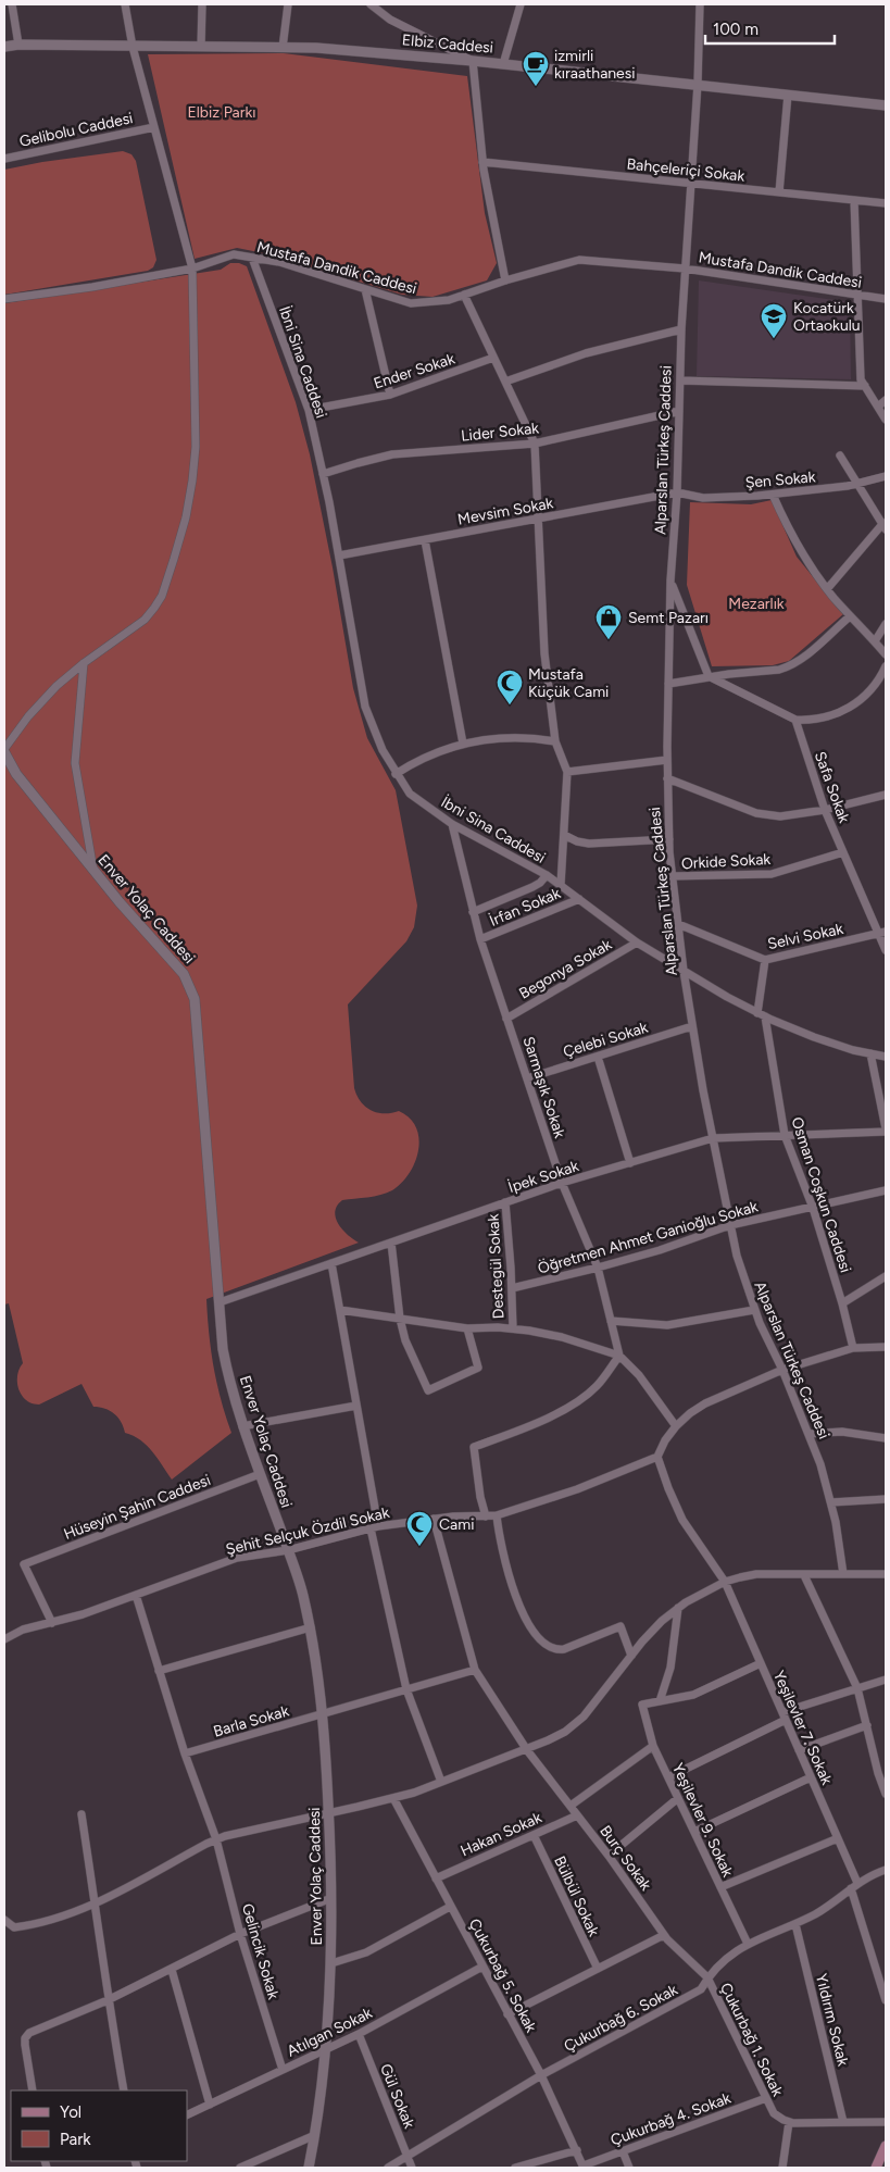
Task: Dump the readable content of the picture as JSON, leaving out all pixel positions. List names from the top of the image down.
{
  "streets": {
    "street": [
      "Elbiz Caddesi",
      "Gelibolu Caddesi",
      "Bahçeleriçi Sokak",
      "Mustafa Dandik Caddesi",
      "İbni Sina Caddesi",
      "Ender Sokak",
      "Lider Sokak",
      "Alparslan Türkeş Caddesi",
      "Şen Sokak",
      "Mevsim Sokak",
      "Safa Sokak",
      "Orkide Sokak",
      "İrfan Sokak",
      "Enver Yolaç Caddesi",
      "Selvi Sokak",
      "Begonya Sokak",
      "Çelebi Sokak",
      "Sarmaşık Sokak",
      "İpek Sokak",
      "Osman Coşkun Caddesi",
      "Öğretmen Ahmet Ganioğlu Sokak",
      "Destegül Sokak",
      "Hüseyin Şahin Caddesi",
      "Şehit Selçuk Özdil Sokak",
      "Barla Sokak",
      "Yeşilevler 7. Sokak",
      "Yeşilevler 9. Sokak",
      "Hakan Sokak",
      "Burç Sokak",
      "Bülbül Sokak",
      "Gelincik Sokak",
      "Çukurbağ 5. Sokak",
      "Çukurbağ 6. Sokak",
      "Yıldırım Sokak",
      "Atılgan Sokak",
      "Çukurbağ 1. Sokak",
      "Gül Sokak",
      "Çukurbağ 4. Sokak"
    ]
  },
  "crossings": [
    ["Elbiz Caddesi", "Alparslan Türkeş Caddesi"],
    ["Bahçeleriçi Sokak", "Alparslan Türkeş Caddesi"],
    ["Mustafa Dandik Caddesi", "İbni Sina Caddesi"],
    ["Mustafa Dandik Caddesi", "Alparslan Türkeş Caddesi"],
    ["İbni Sina Caddesi", "Ender Sokak"],
    ["İbni Sina Caddesi", "Lider Sokak"],
    ["İbni Sina Caddesi", "Alparslan Türkeş Caddesi"],
    ["İbni Sina Caddesi", "Mevsim Sokak"],
    ["İbni Sina Caddesi", "İrfan Sokak"],
    ["İbni Sina Caddesi", "Begonya Sokak"],
    ["İbni Sina Caddesi", "Sarmaşık Sokak"],
    ["İbni Sina Caddesi", "Osman Coşkun Caddesi"],
    ["Lider Sokak", "Alparslan Türkeş Caddesi"],
    ["Alparslan Türkeş Caddesi", "Şen Sokak"],
    ["Alparslan Türkeş Caddesi", "Mevsim Sokak"],
    ["Alparslan Türkeş Caddesi", "Orkide Sokak"],
    ["Alparslan Türkeş Caddesi", "Selvi Sokak"],
    ["Alparslan Türkeş Caddesi", "Çelebi Sokak"],
    ["Alparslan Türkeş Caddesi", "İpek Sokak"],
    ["Alparslan Türkeş Caddesi", "Öğretmen Ahmet Ganioğlu Sokak"],
    ["Şen Sokak", "Mevsim Sokak"],
    ["Safa Sokak", "Orkide Sokak"],
    ["Safa Sokak", "Selvi Sokak"],
    ["İrfan Sokak", "Sarmaşık Sokak"],
    ["Enver Yolaç Caddesi", "İpek Sokak"],
    ["Enver Yolaç Caddesi", "Hüseyin Şahin Caddesi"],
    ["Enver Yolaç Caddesi", "Şehit Selçuk Özdil Sokak"],
    ["Enver Yolaç Caddesi", "Barla Sokak"],
    ["Enver Yolaç Caddesi", "Atılgan Sokak"],
    ["Selvi Sokak", "Osman Coşkun Caddesi"],
    ["Begonya Sokak", "Sarmaşık Sokak"],
    ["Çelebi Sokak", "Sarmaşık Sokak"],
    ["Sarmaşık Sokak", "İpek Sokak"],
    ["Sarmaşık Sokak", "Öğretmen Ahmet Ganioğlu Sokak"],
    ["İpek Sokak", "Osman Coşkun Caddesi"],
    ["İpek Sokak", "Destegül Sokak"],
    ["Osman Coşkun Caddesi", "Öğretmen Ahmet Ganioğlu Sokak"],
    ["Öğretmen Ahmet Ganioğlu Sokak", "Destegül Sokak"],
    ["Hüseyin Şahin Caddesi", "Şehit Selçuk Özdil Sokak"],
    ["Şehit Selçuk Özdil Sokak", "Yeşilevler 7. Sokak"],
    ["Şehit Selçuk Özdil Sokak", "Burç Sokak"],
    ["Şehit Selçuk Özdil Sokak", "Gelincik Sokak"],
    ["Barla Sokak", "Burç Sokak"],
    ["Barla Sokak", "Gelincik Sokak"],
    ["Yeşilevler 7. Sokak", "Çukurbağ 6. Sokak"],
    ["Yeşilevler 9. Sokak", "Çukurbağ 6. Sokak"],
    ["Hakan Sokak", "Burç Sokak"],
    ["Hakan Sokak", "Bülbül Sokak"],
    ["Hakan Sokak", "Çukurbağ 5. Sokak"],
    ["Burç Sokak", "Çukurbağ 6. Sokak"],
    ["Burç Sokak", "Çukurbağ 1. Sokak"],
    ["Gelincik Sokak", "Atılgan Sokak"],
    ["Çukurbağ 5. Sokak", "Çukurbağ 6. Sokak"],
    ["Çukurbağ 5. Sokak", "Atılgan Sokak"],
    ["Çukurbağ 5. Sokak", "Çukurbağ 4. Sokak"],
    ["Çukurbağ 6. Sokak", "Yıldırım Sokak"],
    ["Çukurbağ 6. Sokak", "Çukurbağ 1. Sokak"],
    ["Çukurbağ 6. Sokak", "Gül Sokak"],
    ["Atılgan Sokak", "Gül Sokak"],
    ["Çukurbağ 1. Sokak", "Çukurbağ 4. Sokak"]
  ],
  "parks": ["Elbiz Parkı", "Mezarlık"],
  "places": {
    "cafe": ["izmirli kıraathanesi"],
    "school or university": ["Kocatürk Ortaokulu"],
    "shop": ["Semt Pazarı"],
    "mosque": ["Mustafa Küçük Cami", "Cami"]
  },
  "legend": ["Yol", "Park"],
  "scale_bar": "100 m"
}
